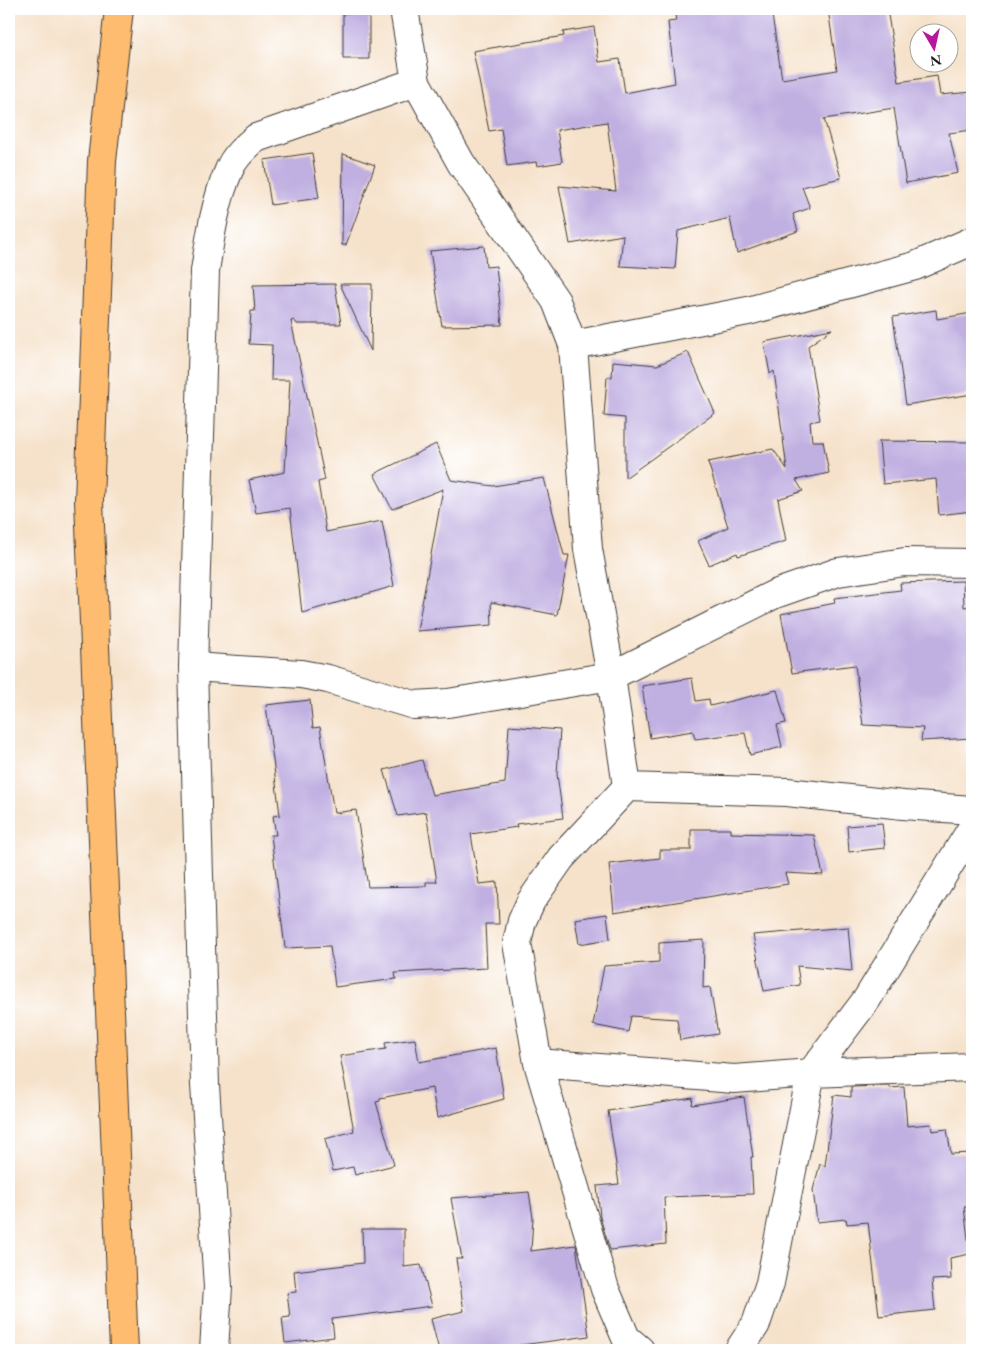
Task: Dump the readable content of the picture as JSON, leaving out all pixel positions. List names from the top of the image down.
{
  "north": "bottom"
}
